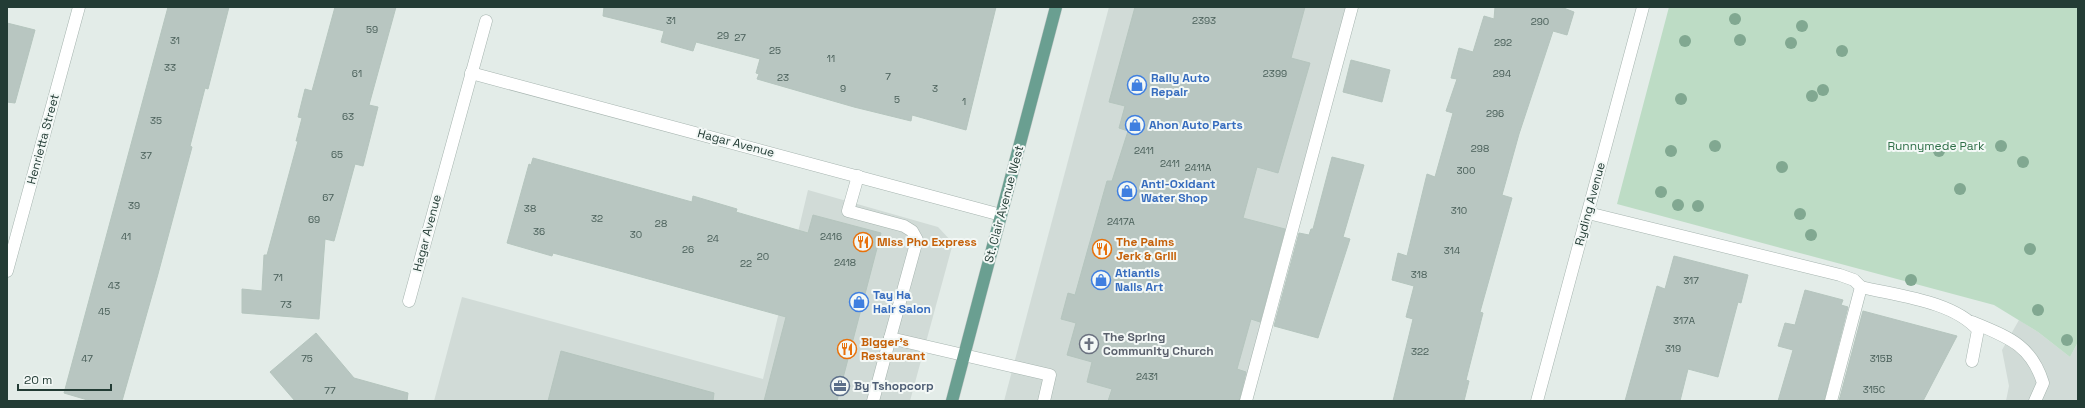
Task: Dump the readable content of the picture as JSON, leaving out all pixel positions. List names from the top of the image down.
{
  "streets": {
    "main road": ["St. Clair Avenue West"],
    "street": ["Henrietta Street", "Hagar Avenue", "Ryding Avenue"]
  },
  "crossings": [
    ["Hagar Avenue", "St. Clair Avenue West"]
  ],
  "parks": ["Runnymede Park"],
  "places": {
    "shop": [
      "Rally Auto Repair",
      "Ahon Auto Parts",
      "Anti-Oxidant Water Shop",
      "Atlantis Nails Art",
      "Tay Ha Hair Salon"
    ],
    "restaurant": ["Miss Pho Express", "The Palms Jerk & Grill", "Bigger’s Restaurant"],
    "church": ["The Spring Community Church"],
    "office": ["By Tshopcorp"]
  },
  "house_numbers": [
    "31",
    "2393",
    "290",
    "59",
    "29",
    "27",
    "31",
    "292",
    "25",
    "11",
    "33",
    "61",
    "2399",
    "294",
    "7",
    "23",
    "9",
    "3",
    "5",
    "1",
    "296",
    "63",
    "35",
    "298",
    "2411",
    "65",
    "37",
    "2411",
    "2411A",
    "300",
    "67",
    "39",
    "38",
    "310",
    "32",
    "69",
    "2417A",
    "28",
    "36",
    "30",
    "41",
    "2416",
    "24",
    "26",
    "314",
    "20",
    "2418",
    "22",
    "318",
    "71",
    "317",
    "43",
    "73",
    "45",
    "317A",
    "319",
    "322",
    "47",
    "75",
    "315B",
    "2431",
    "315C",
    "77"
  ],
  "scale_bar": "20 m"
}
